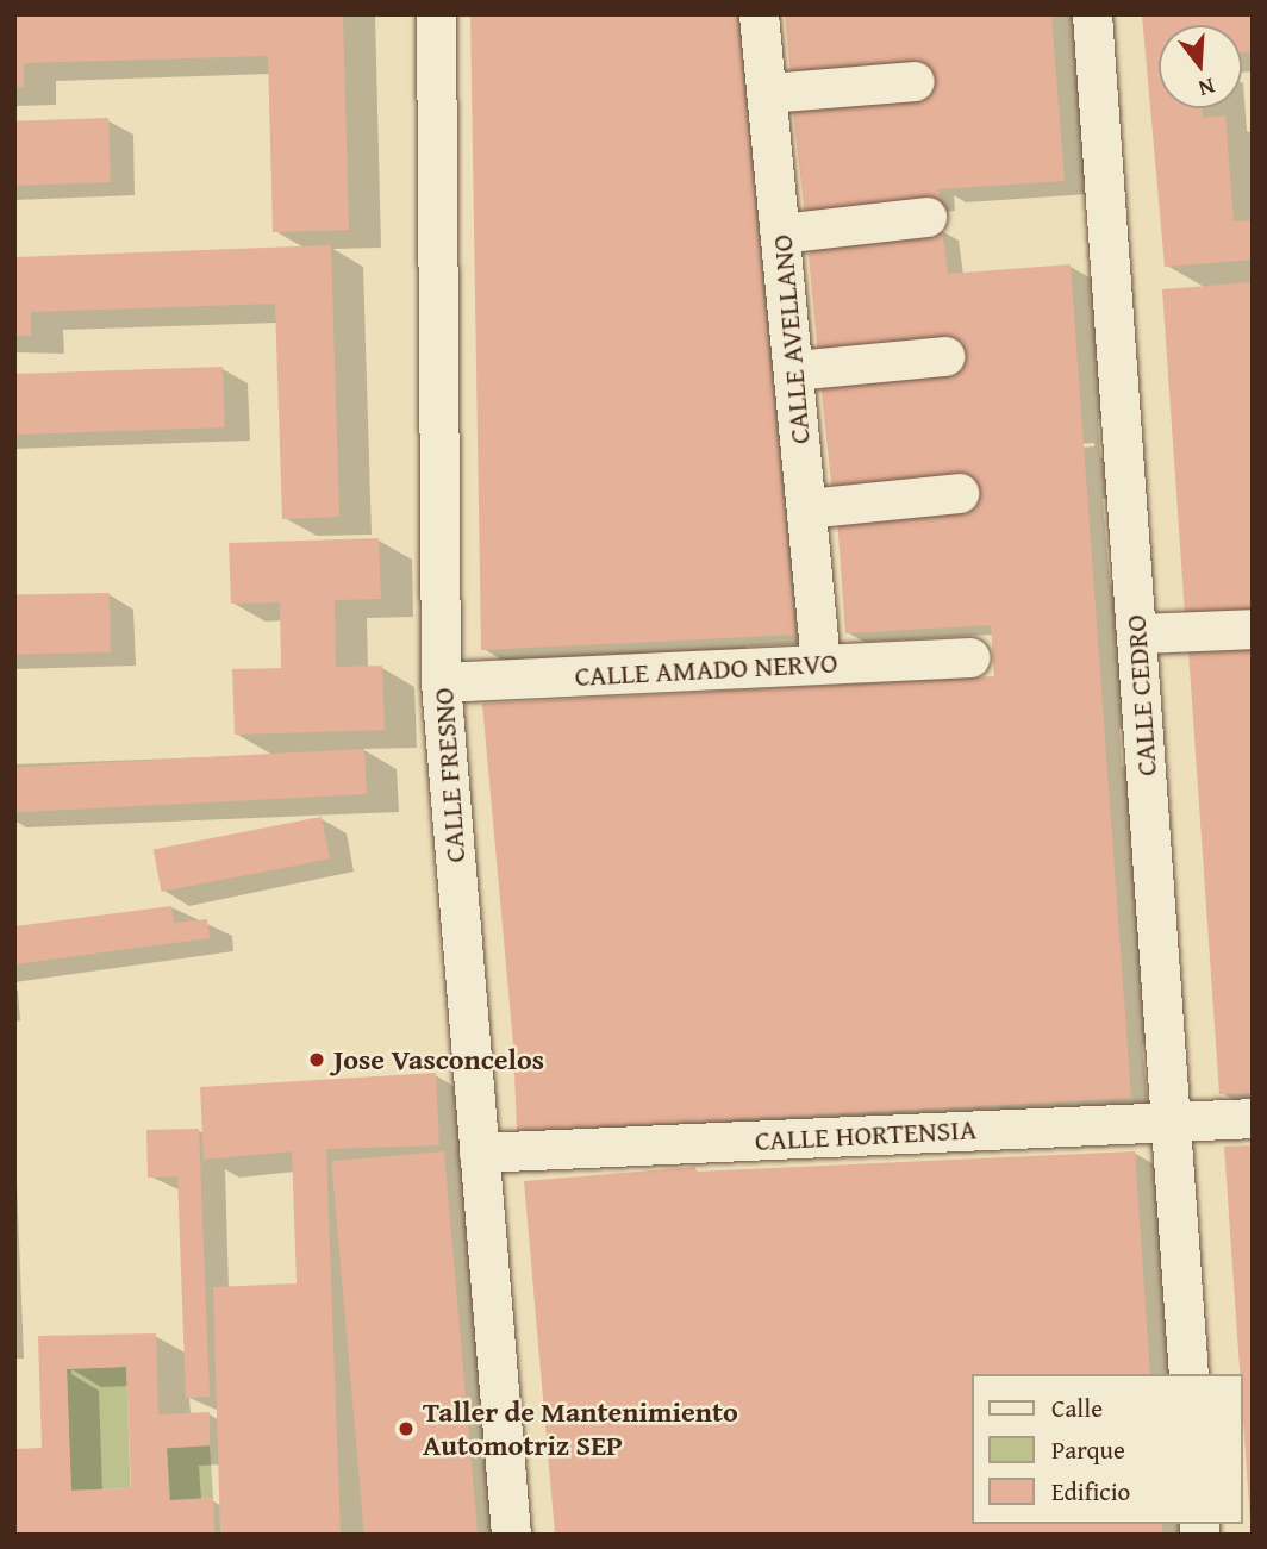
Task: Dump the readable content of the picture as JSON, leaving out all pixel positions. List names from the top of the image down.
{
  "streets": {
    "street": [
      "CALLE AVELLANO",
      "CALLE AMADO NERVO",
      "CALLE CEDRO",
      "CALLE FRESNO",
      "CALLE HORTENSIA"
    ]
  },
  "crossings": [
    ["CALLE AVELLANO", "CALLE AMADO NERVO"],
    ["CALLE AMADO NERVO", "CALLE FRESNO"],
    ["CALLE CEDRO", "CALLE HORTENSIA"],
    ["CALLE FRESNO", "CALLE HORTENSIA"]
  ],
  "places": ["Jose Vasconcelos", "Taller de Mantenimiento Automotriz SEP"],
  "legend": ["Calle", "Parque", "Edificio"],
  "north": "bottom"
}
